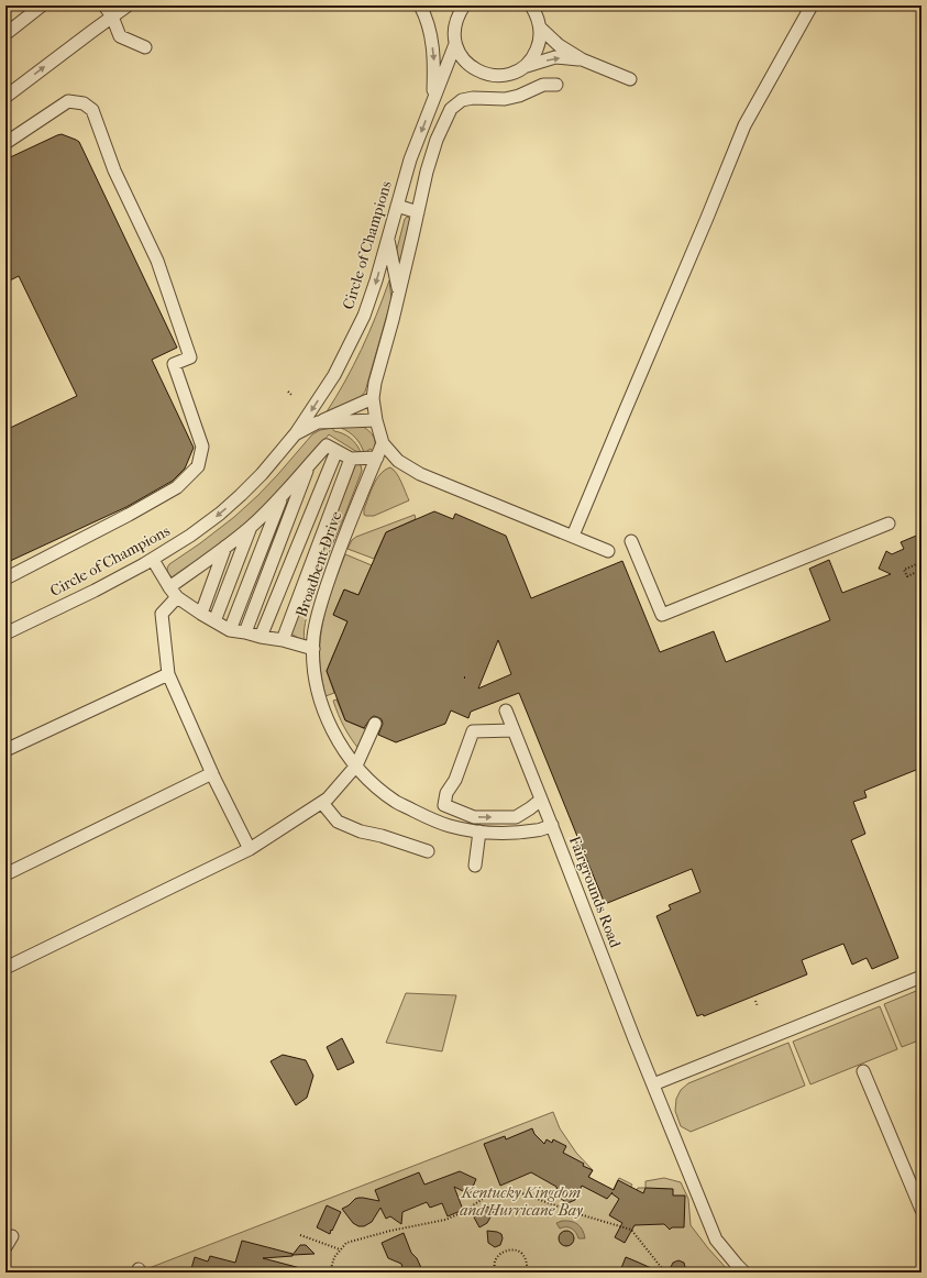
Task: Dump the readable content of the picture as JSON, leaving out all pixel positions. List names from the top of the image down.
{
  "streets": {
    "street": ["Circle of Champions", "Broadbent Drive", "Fairgrounds Road"]
  },
  "crossings": [
    ["Broadbent Drive", "Fairgrounds Road"]
  ],
  "parks": ["Kentucky Kingdom and Hurricane Bay"]
}
